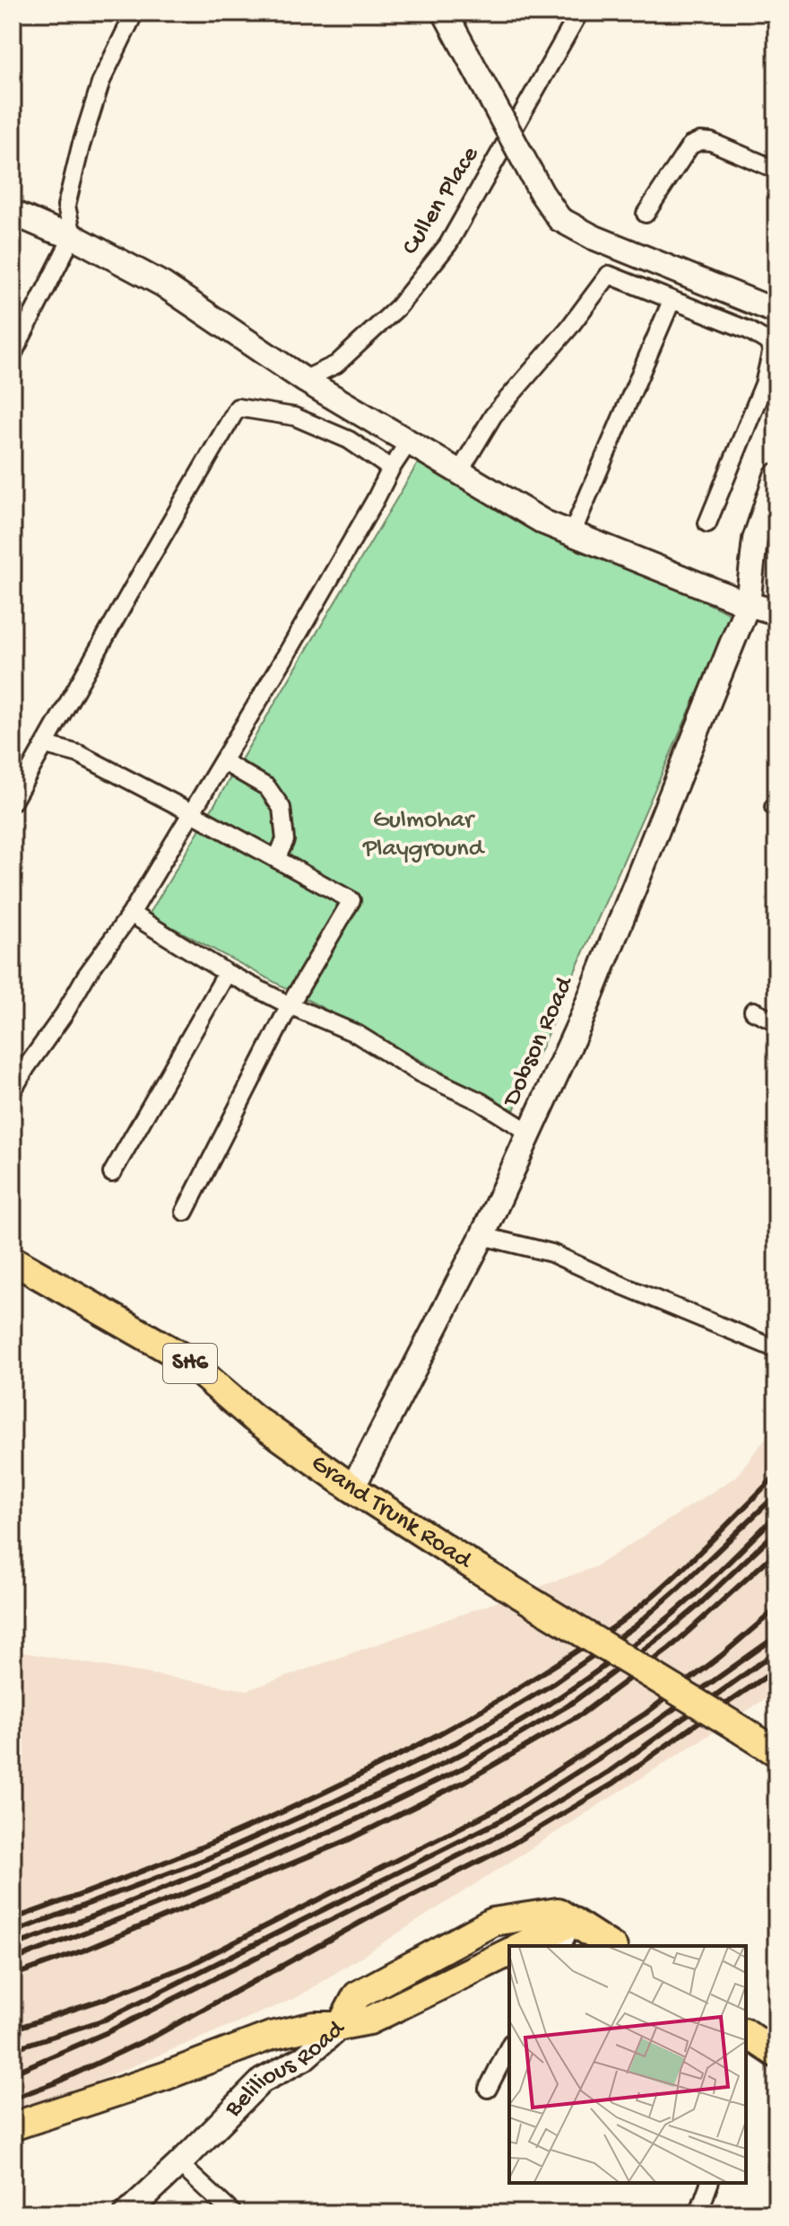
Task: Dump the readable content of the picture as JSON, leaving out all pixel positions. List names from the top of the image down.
{
  "streets": {
    "main road": [
      "Dobson Road",
      "SH6",
      "Grand Trunk Road",
      "Belilious Road"
    ],
    "street": ["Cullen Place"]
  },
  "crossings": [
    ["Dobson Road", "Grand Trunk Road"]
  ],
  "parks": ["Gulmohar Playground"]
}
